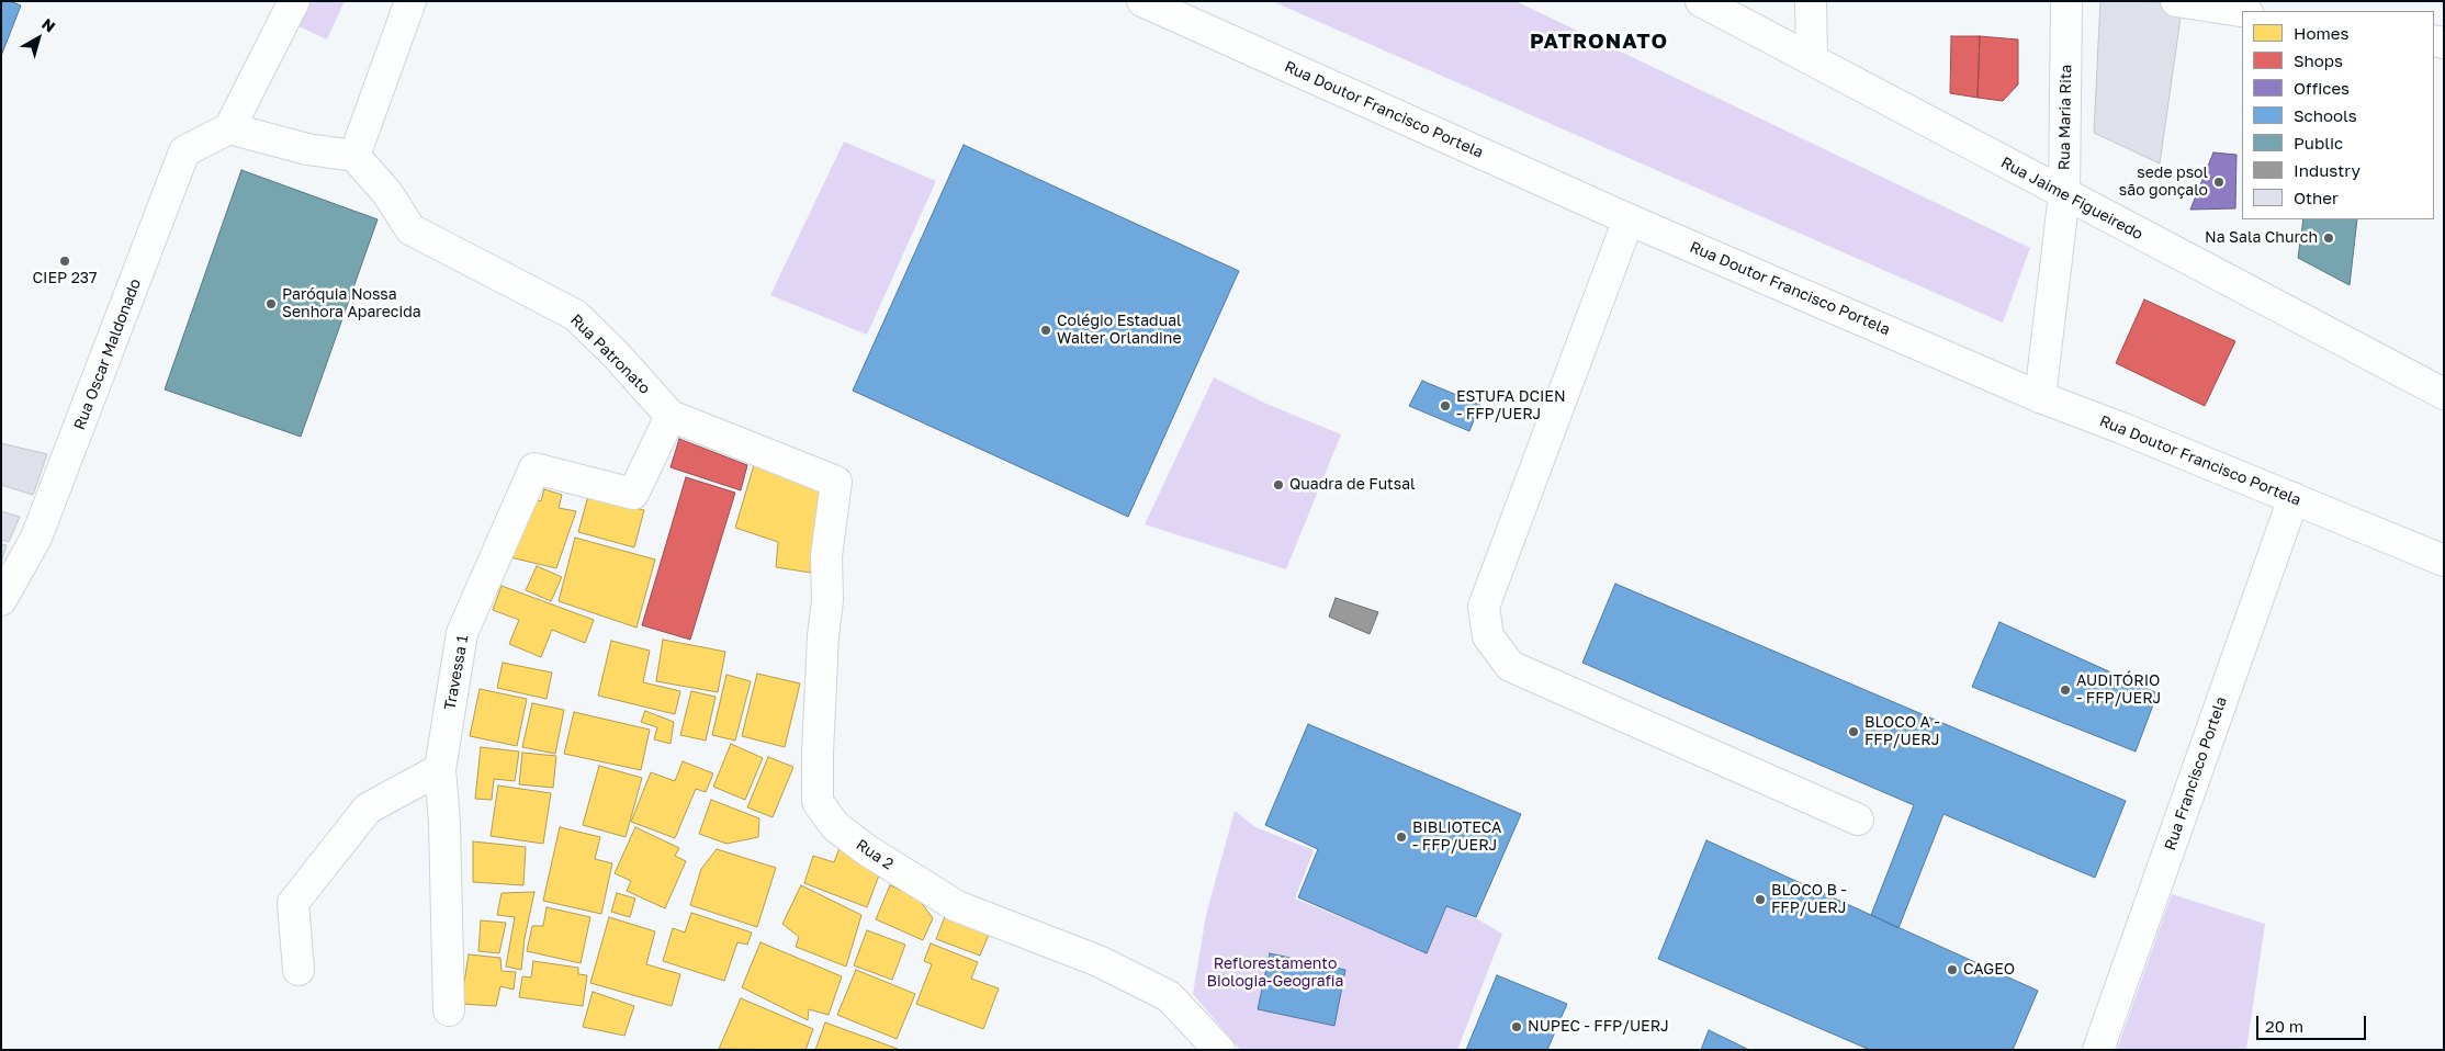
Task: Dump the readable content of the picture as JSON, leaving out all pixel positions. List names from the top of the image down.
{
  "streets": {
    "street": [
      "Rua Doutor Francisco Portela",
      "Rua Maria Rita",
      "Rua Jaime Figueiredo",
      "Rua Oscar Maldonado",
      "Rua Patronato",
      "Travessa 1",
      "Rua Francisco Portela",
      "Rua 2"
    ]
  },
  "crossings": [
    ["Rua Doutor Francisco Portela", "Rua Maria Rita"],
    ["Rua Doutor Francisco Portela", "Rua Francisco Portela"],
    ["Rua Maria Rita", "Rua Jaime Figueiredo"],
    ["Rua Patronato", "Travessa 1"],
    ["Rua Patronato", "Rua 2"]
  ],
  "districts": ["PATRONATO"],
  "parks": ["Reflorestamento Biologia-Geografia"],
  "places": [
    "sede psol são gonçalo",
    "Na Sala Church",
    "CIEP 237",
    "Paróquia Nossa Senhora Aparecida",
    "Colégio Estadual Walter Orlandine",
    "ESTUFA DCIEN - FFP/UERJ",
    "Quadra de Futsal",
    "AUDITÓRIO - FFP/UERJ",
    "BLOCO A - FFP/UERJ",
    "BIBLIOTECA - FFP/UERJ",
    "BLOCO B - FFP/UERJ",
    "CAGEO",
    "NUPEC - FFP/UERJ"
  ],
  "legend": [
    "Homes",
    "Shops",
    "Offices",
    "Schools",
    "Public",
    "Industry",
    "Other"
  ],
  "scale_bar": "20 m",
  "north": "top right"
}
